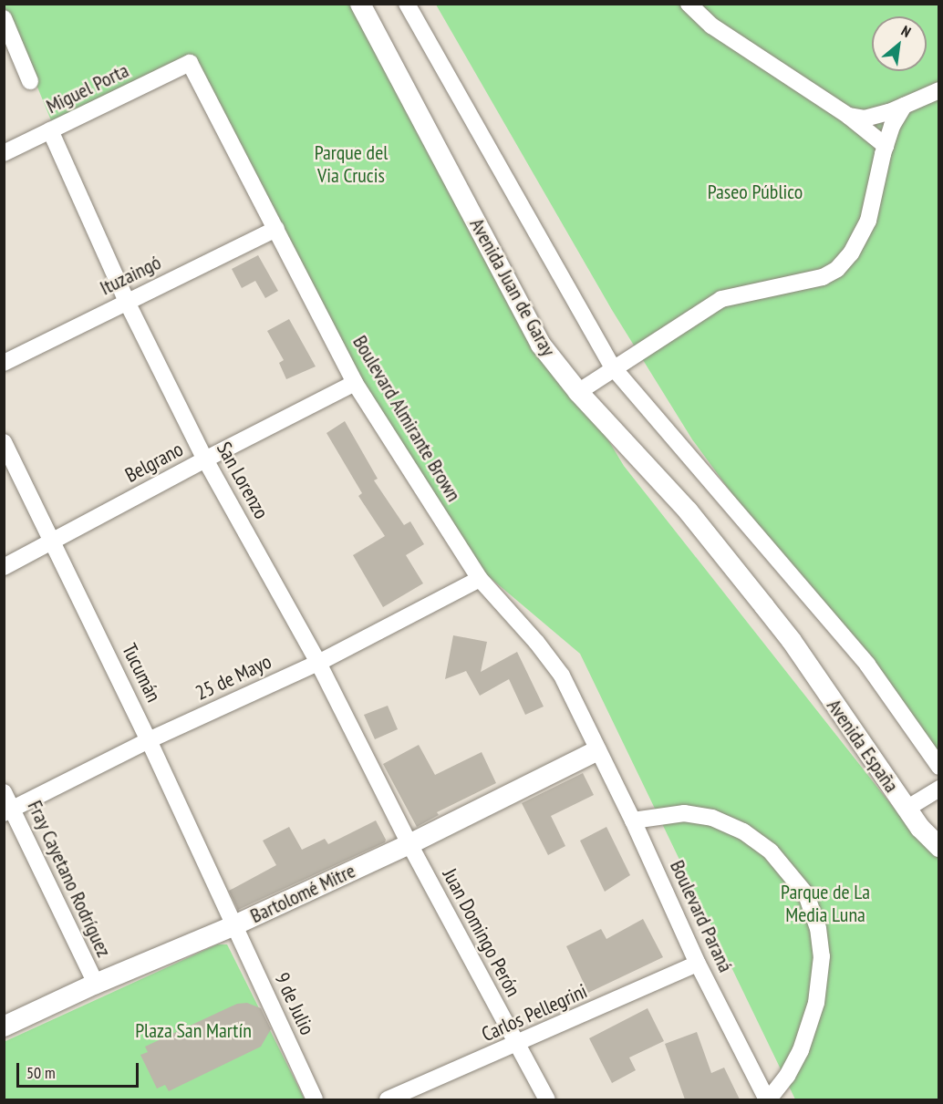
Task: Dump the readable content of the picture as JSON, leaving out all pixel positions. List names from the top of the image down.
{
  "streets": {
    "main road": ["Avenida Juan de Garay", "Avenida España", "Bartolomé Mitre"],
    "street": [
      "Miguel Porta",
      "Ituzaingó",
      "Boulevard Almirante Brown",
      "Belgrano",
      "San Lorenzo",
      "Tucumán",
      "25 de Mayo",
      "Fray Cayetano Rodríguez",
      "Boulevard Paraná",
      "Juan Domingo Perón",
      "9 de Julio",
      "Carlos Pellegrini"
    ]
  },
  "crossings": [
    ["Miguel Porta", "Boulevard Almirante Brown"],
    ["Miguel Porta", "San Lorenzo"],
    ["Ituzaingó", "Boulevard Almirante Brown"],
    ["Ituzaingó", "San Lorenzo"],
    ["Avenida Juan de Garay", "Avenida España"],
    ["Boulevard Almirante Brown", "Belgrano"],
    ["Boulevard Almirante Brown", "25 de Mayo"],
    ["Boulevard Almirante Brown", "Bartolomé Mitre"],
    ["Boulevard Almirante Brown", "Boulevard Paraná"],
    ["Belgrano", "San Lorenzo"],
    ["Belgrano", "Tucumán"],
    ["San Lorenzo", "25 de Mayo"],
    ["San Lorenzo", "Bartolomé Mitre"],
    ["San Lorenzo", "Juan Domingo Perón"],
    ["Tucumán", "25 de Mayo"],
    ["Tucumán", "Bartolomé Mitre"],
    ["Tucumán", "9 de Julio"],
    ["25 de Mayo", "Fray Cayetano Rodríguez"],
    ["Fray Cayetano Rodríguez", "Bartolomé Mitre"],
    ["Bartolomé Mitre", "Boulevard Paraná"],
    ["Bartolomé Mitre", "Juan Domingo Perón"],
    ["Bartolomé Mitre", "9 de Julio"],
    ["Boulevard Paraná", "Carlos Pellegrini"],
    ["Juan Domingo Perón", "Carlos Pellegrini"]
  ],
  "parks": [
    "Parque del Via Crucis",
    "Paseo Público",
    "Parque de La Media Luna",
    "Plaza San Martín"
  ],
  "scale_bar": "50 m",
  "north": "top right"
}
